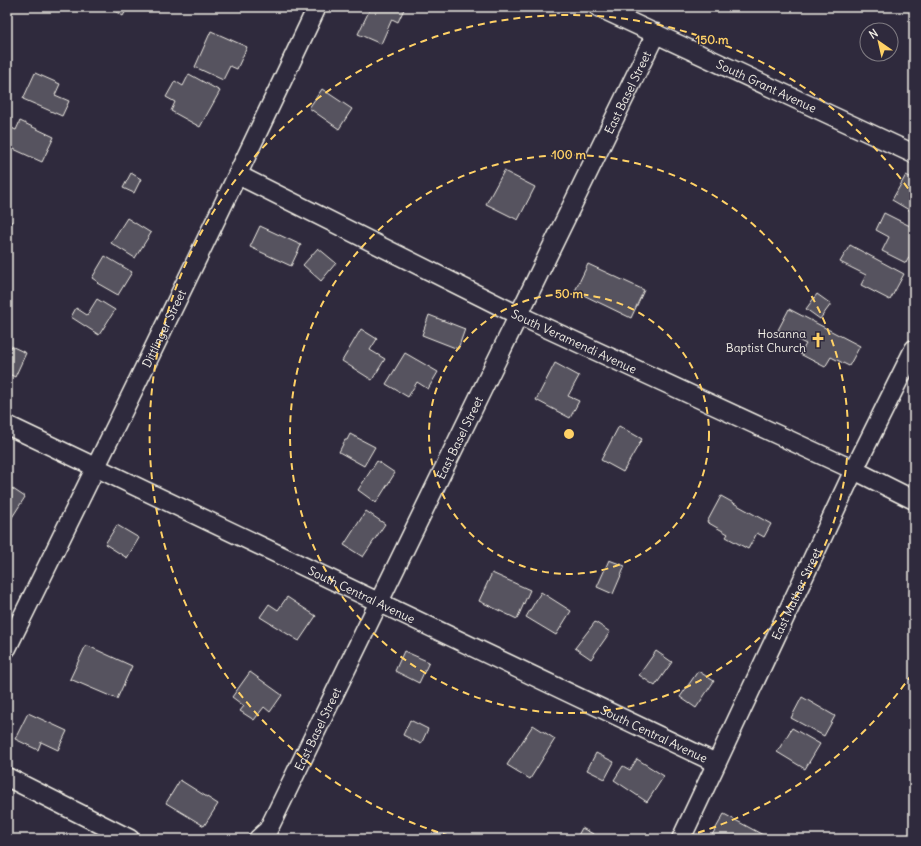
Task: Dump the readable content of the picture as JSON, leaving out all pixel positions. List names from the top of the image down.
{
  "streets": {
    "street": [
      "South Grant Avenue",
      "East Basel Street",
      "Dittlinger Street",
      "South Veramendi Avenue",
      "East Mather Street",
      "South Central Avenue"
    ]
  },
  "crossings": [
    ["South Grant Avenue", "East Basel Street"],
    ["East Basel Street", "South Veramendi Avenue"],
    ["East Basel Street", "South Central Avenue"],
    ["Dittlinger Street", "South Veramendi Avenue"],
    ["Dittlinger Street", "South Central Avenue"],
    ["South Veramendi Avenue", "East Mather Street"],
    ["East Mather Street", "South Central Avenue"]
  ],
  "places": {
    "church": ["Hosanna Baptist Church"]
  },
  "north": "top left",
  "rings": ["150 m", "100 m", "50 m"]
}
